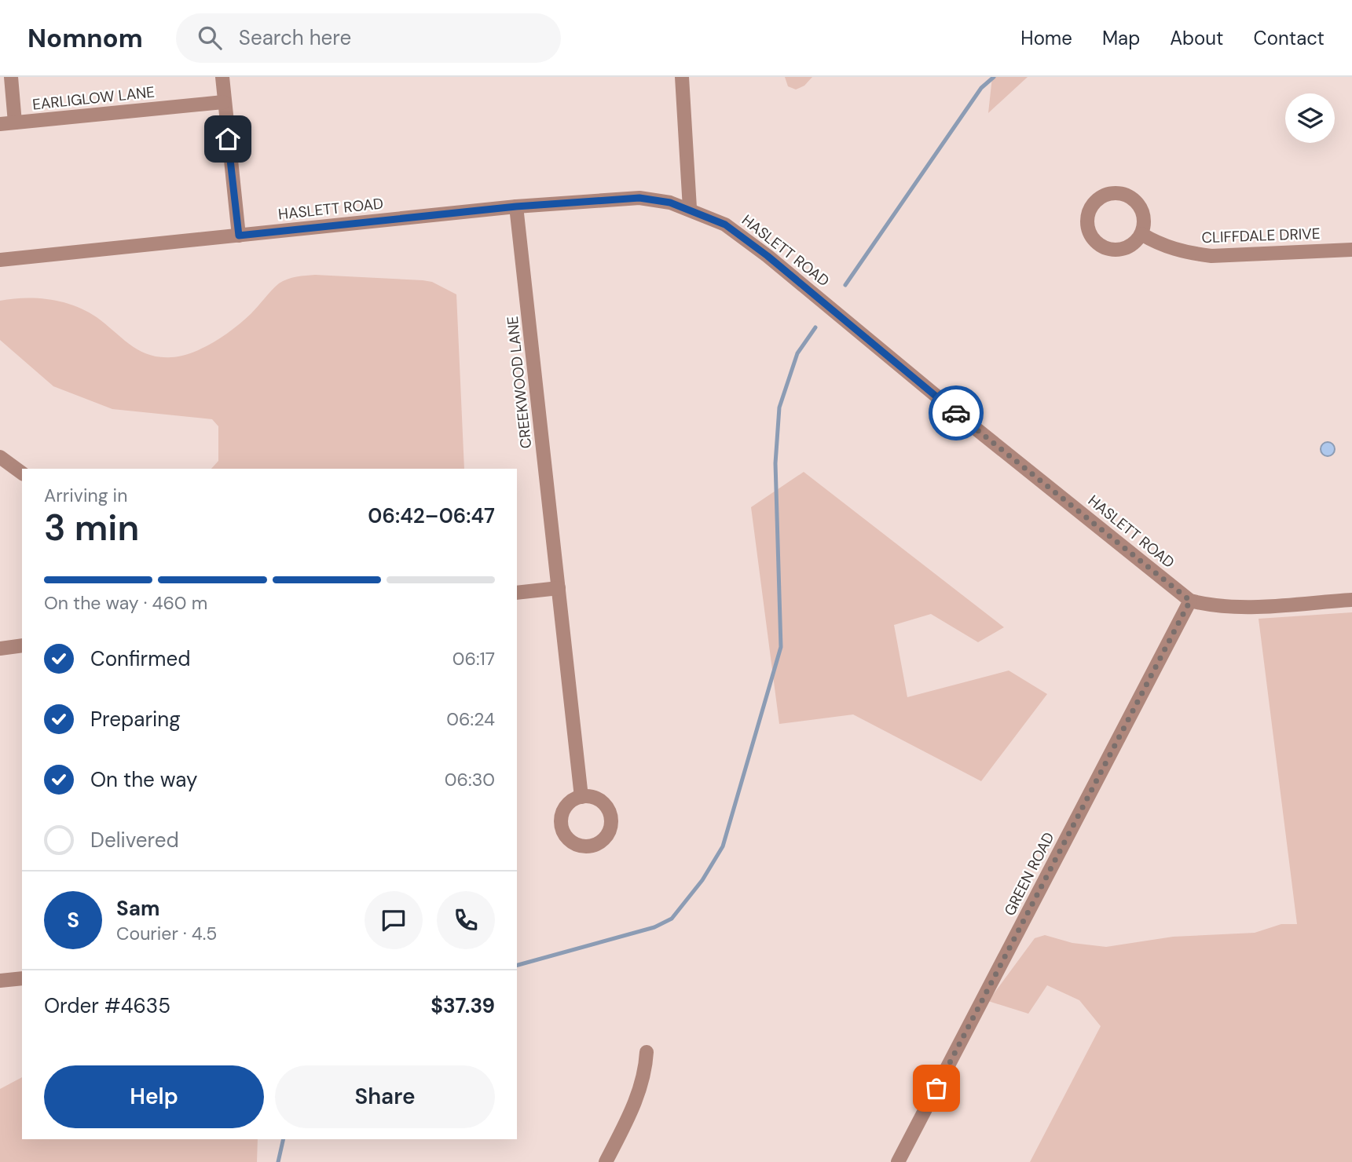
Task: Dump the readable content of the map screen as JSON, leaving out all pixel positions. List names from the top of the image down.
{
  "streets": {
    "street": [
      "EARLIGLOW LANE",
      "HASLETT ROAD",
      "CLIFFDALE DRIVE",
      "CREEKWOOD LANE",
      "GREEN ROAD"
    ]
  },
  "crossings": [
    ["HASLETT ROAD", "CREEKWOOD LANE"],
    ["HASLETT ROAD", "GREEN ROAD"]
  ],
  "page": {
    "header": "Nomnom",
    "search": "Search here",
    "nav": [
      "Home",
      "Map",
      "About",
      "Contact"
    ],
    "heading": ["3 min", "Arriving in", "06:42–06:47"],
    "panel": [
      "Sam",
      "Courier · 4.5",
      "Order #4635",
      "$37.39"
    ],
    "bar": "On the way · 460 m",
    "list": [
      ["Confirmed", "06:17"],
      ["Preparing", "06:24"],
      ["On the way", "06:30"],
      "Delivered"
    ],
    "round": "S",
    "buttons": ["Help", "Share"]
  }
}
